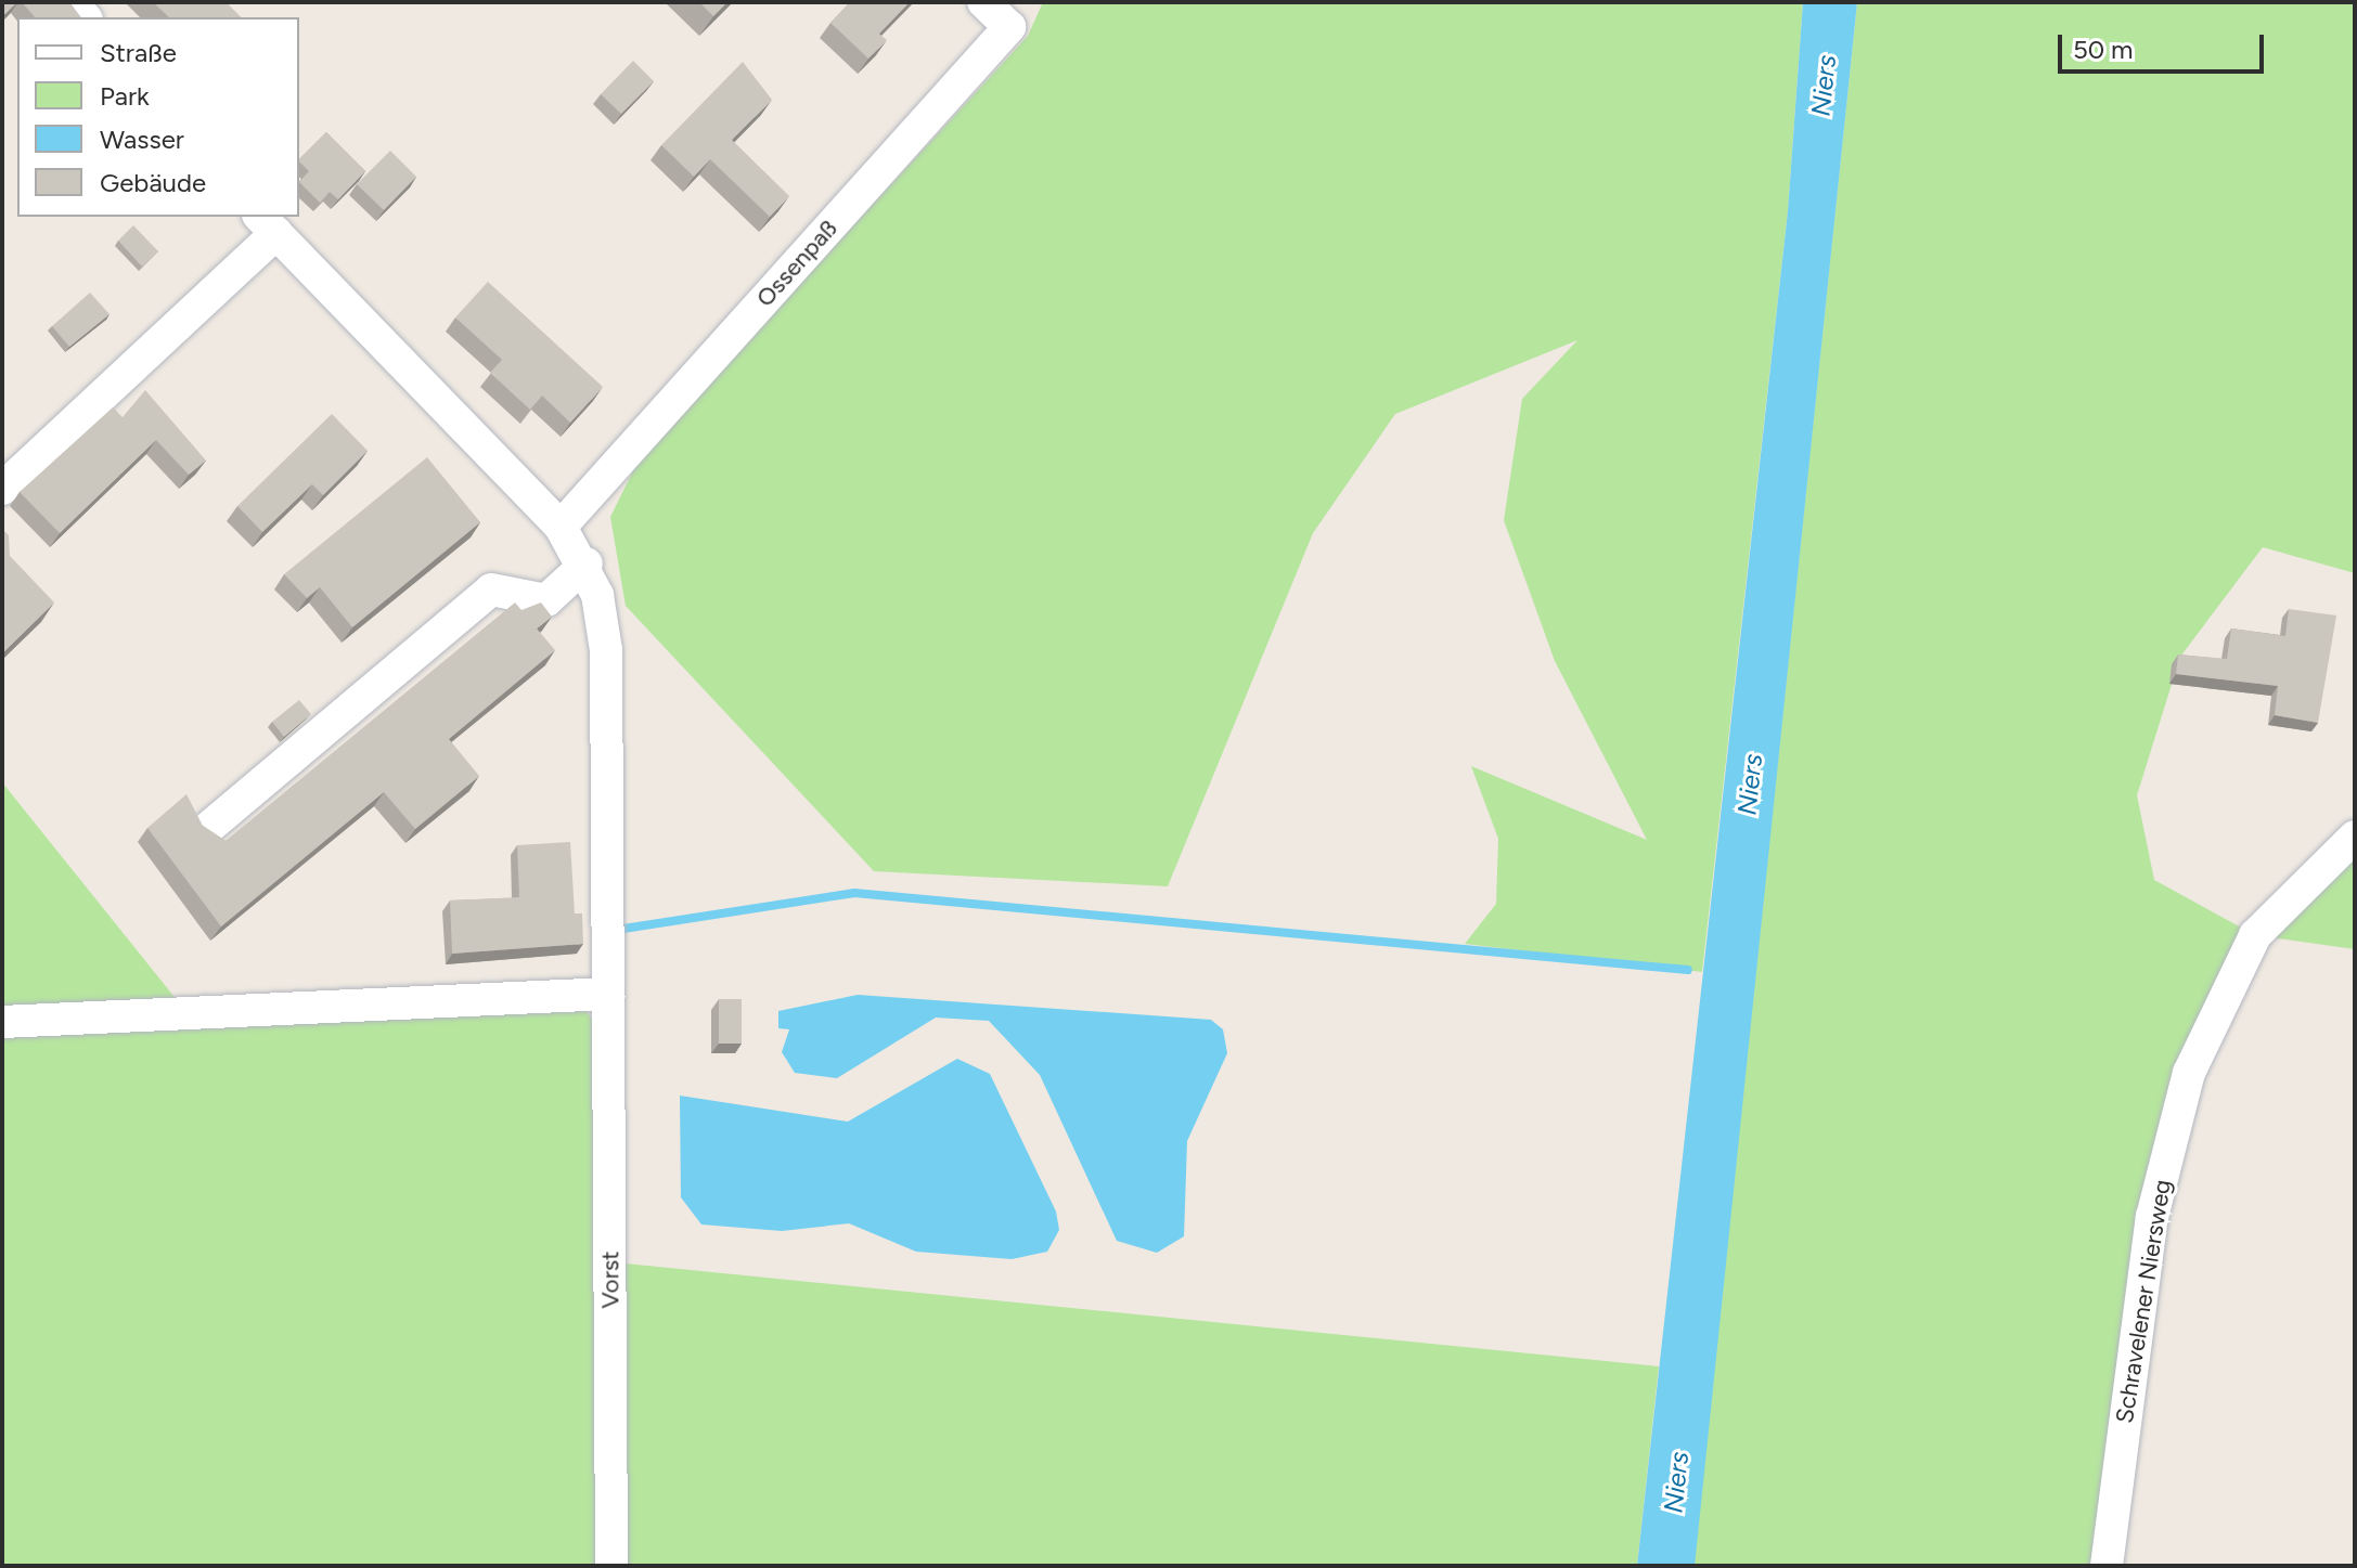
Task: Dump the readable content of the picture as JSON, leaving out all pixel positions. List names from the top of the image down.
{
  "streets": {
    "street": ["Ossenpaß", "Vorst", "Schravelener Niersweg"]
  },
  "water": ["Niers"],
  "legend": [
    "Straße",
    "Park",
    "Wasser",
    "Gebäude"
  ],
  "scale_bar": "50 m"
}
